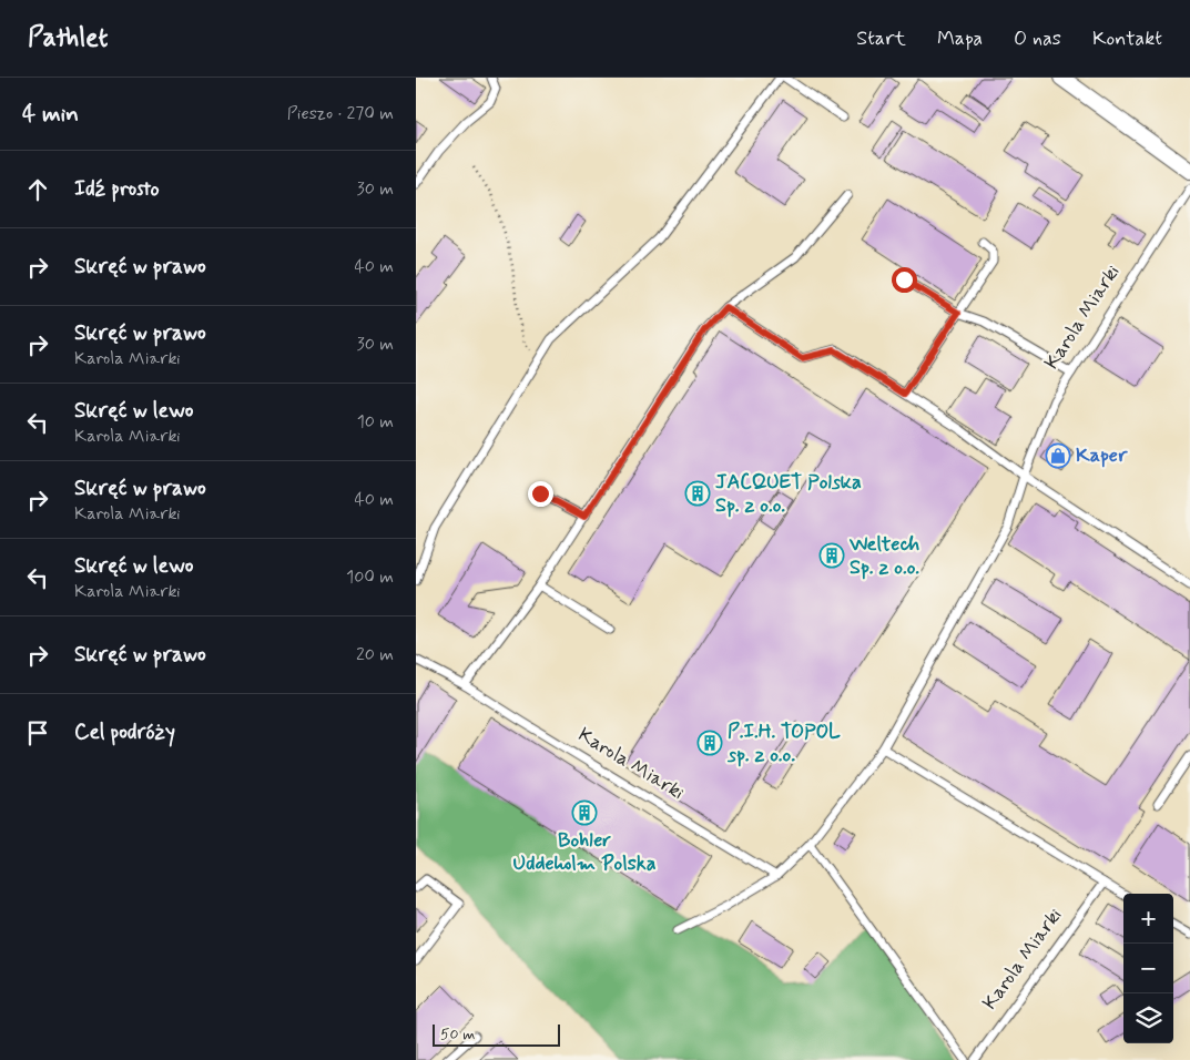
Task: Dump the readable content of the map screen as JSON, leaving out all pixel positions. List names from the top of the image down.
{
  "streets": {
    "lane": ["Karola Miarki"]
  },
  "places": {
    "shop": ["Kaper"],
    "building": [
      "JACQUET Polska Sp. z o.o.",
      "Weltech Sp. z o.o.",
      "P.I.H. TOPOL sp. z o.o.",
      "Bohler Uddeholm Polska"
    ]
  },
  "scale_bar": "50 m",
  "page": {
    "header": "Pathlet",
    "nav": [
      "Start",
      "Mapa",
      "O nas",
      "Kontakt"
    ],
    "heading": ["4 min", "Pieszo · 270 m"],
    "list": [
      ["Idź prosto", "30 m"],
      ["Skręć w prawo", "40 m"],
      ["Skręć w prawo", "Karola Miarki", "30 m"],
      ["Skręć w lewo", "Karola Miarki", "10 m"],
      ["Skręć w prawo", "Karola Miarki", "40 m"],
      ["Skręć w lewo", "Karola Miarki", "100 m"],
      ["Skręć w prawo", "20 m"],
      "Cel podróży"
    ],
    "map_buttons": ["+", "−"],
    "scale": "50 m"
  }
}
